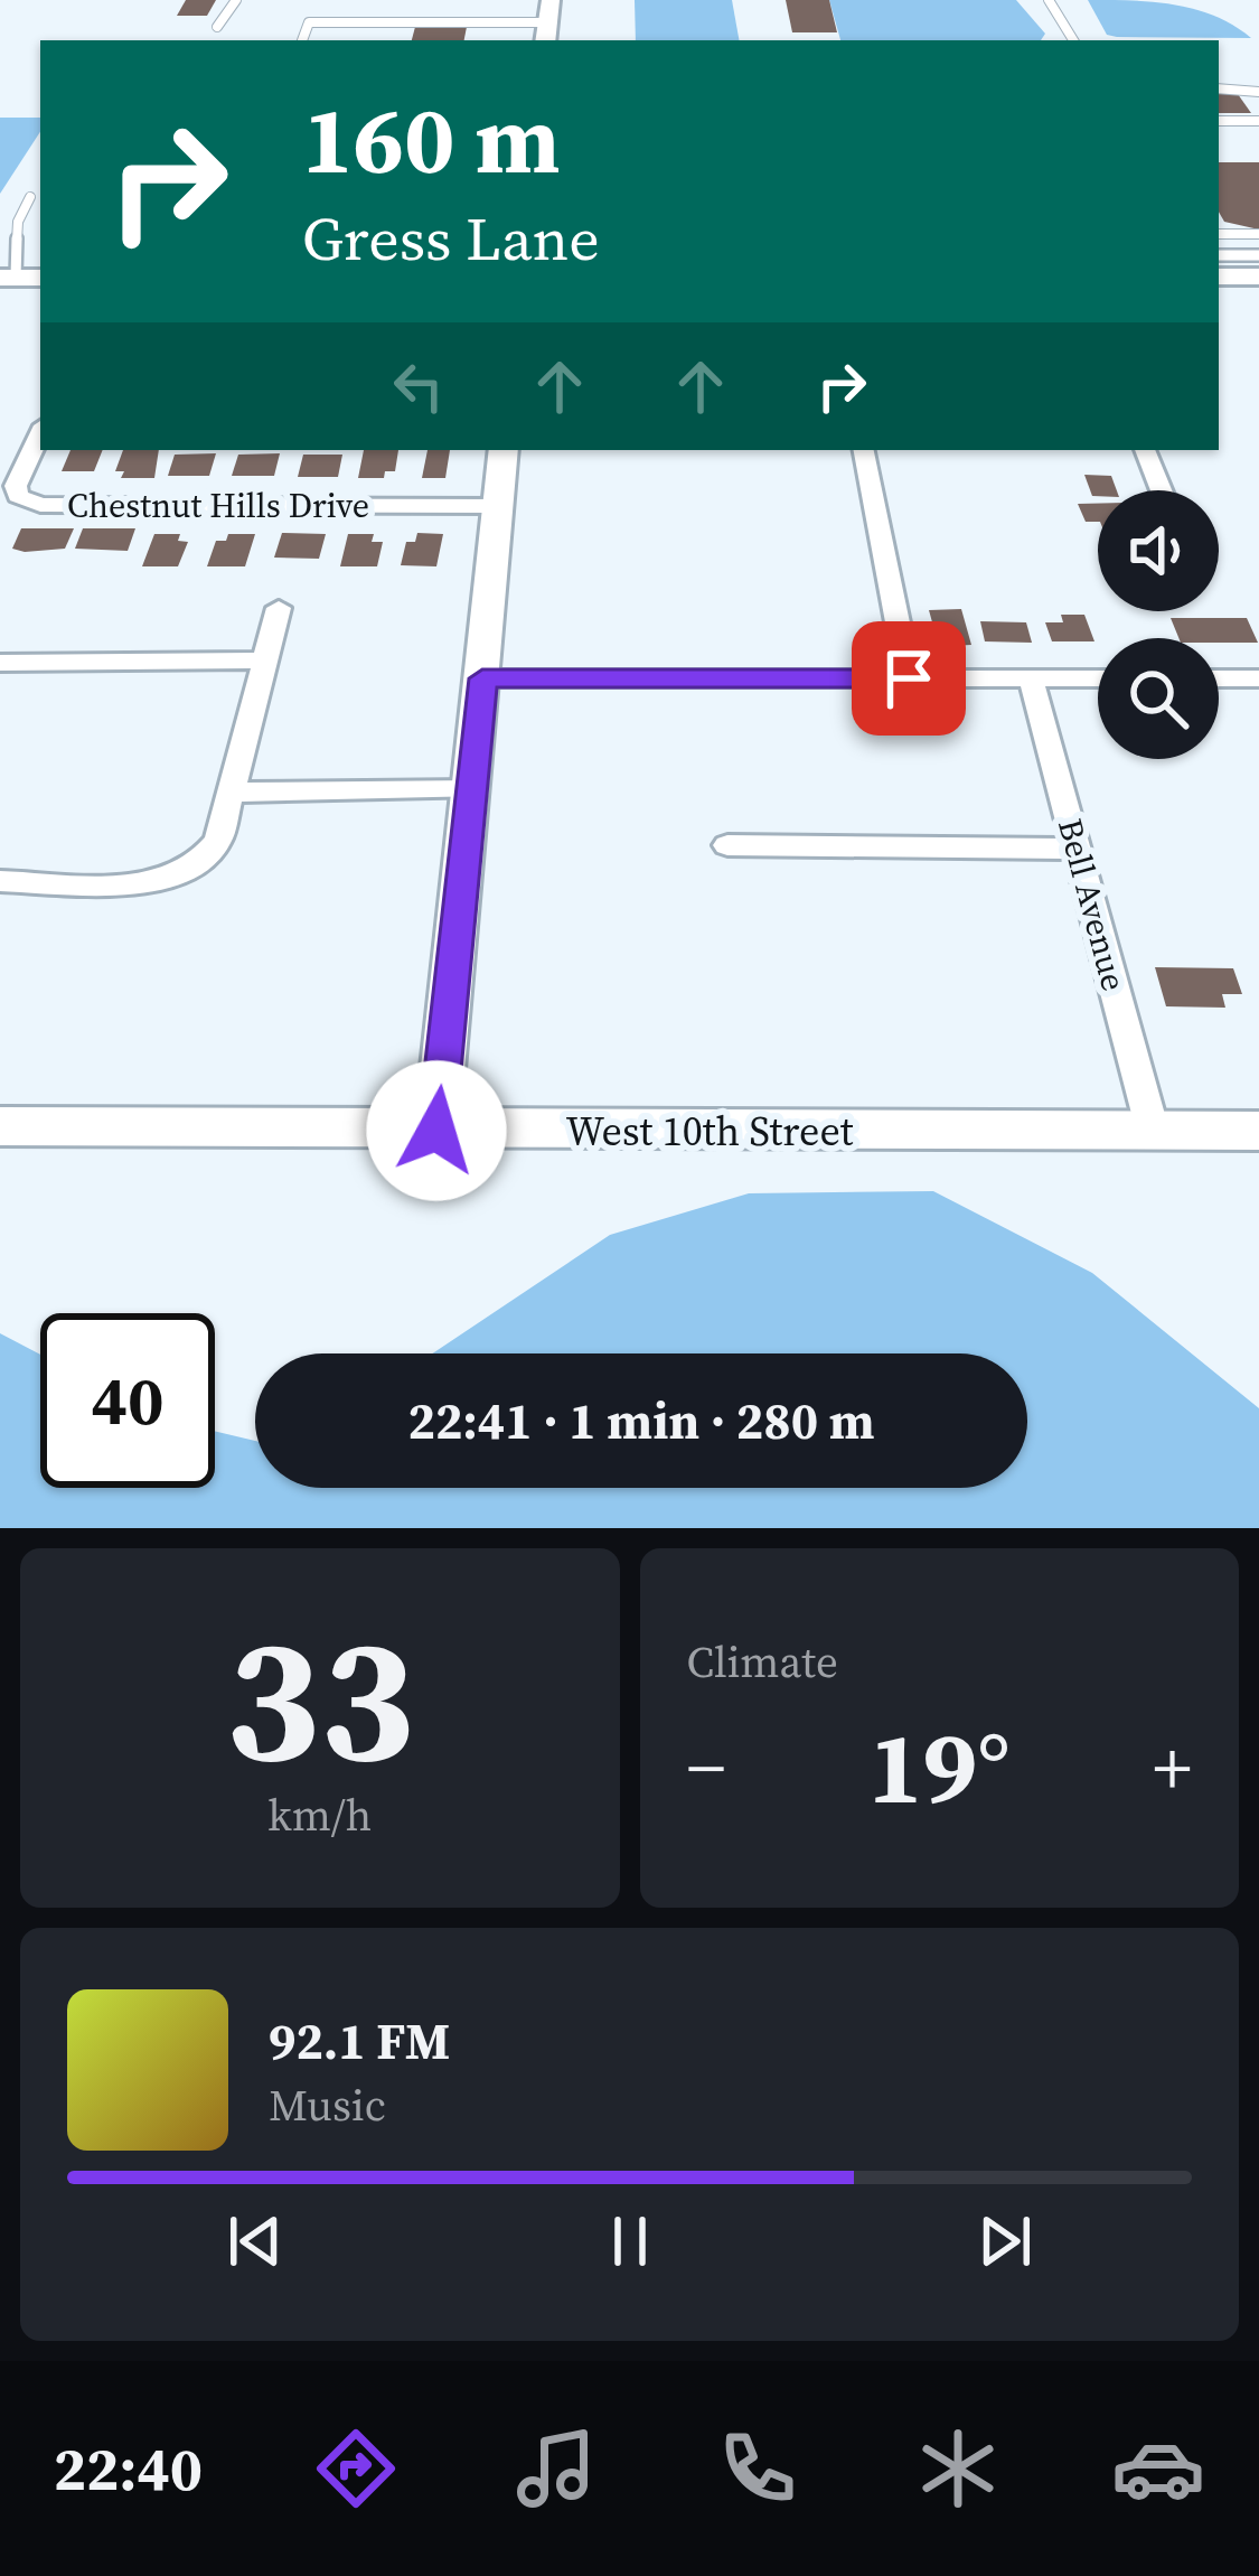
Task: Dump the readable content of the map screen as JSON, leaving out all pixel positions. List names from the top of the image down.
{
  "streets": {
    "street": ["Chestnut Hills Drive", "Bell Avenue", "West 10th Street"]
  },
  "crossings": [
    ["Bell Avenue", "West 10th Street"]
  ],
  "page": {
    "turn": ["160 m", "Gress Lane"],
    "limit": "40",
    "trip": "22:41 · 1 min · 280 m",
    "tile": [
      ["33", "km/h"],
      "Climate"
    ],
    "heat": ["−", "19°", "+"],
    "song": ["92.1 FM", "Music"],
    "tabs": "22:40"
  }
}
